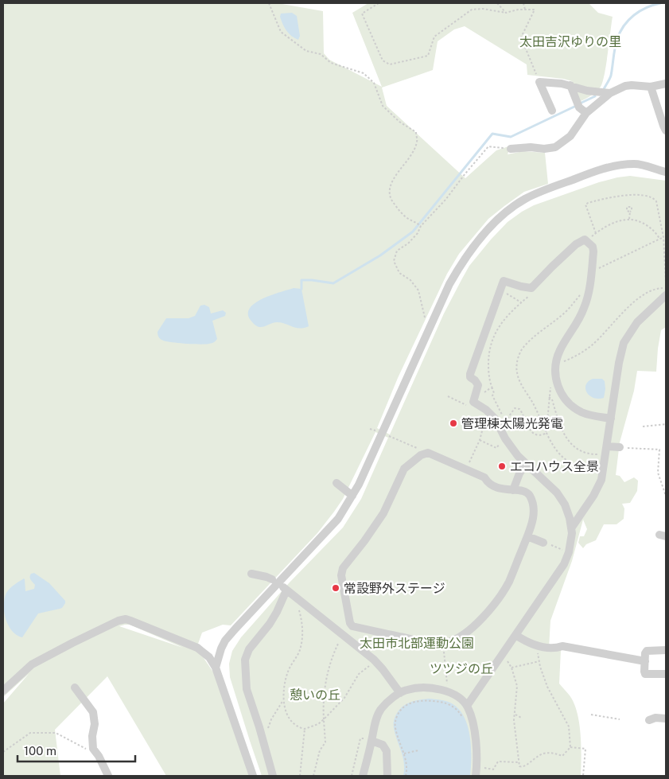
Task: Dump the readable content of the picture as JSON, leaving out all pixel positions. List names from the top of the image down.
{
  "parks": [
    "太田吉沢ゆりの里",
    "太田市北部運動公園",
    "ツツジの丘",
    "憩いの丘"
  ],
  "places": ["管理棟太陽光発電", "エコハウス全景", "常設野外ステージ"],
  "scale_bar": "100 m"
}
